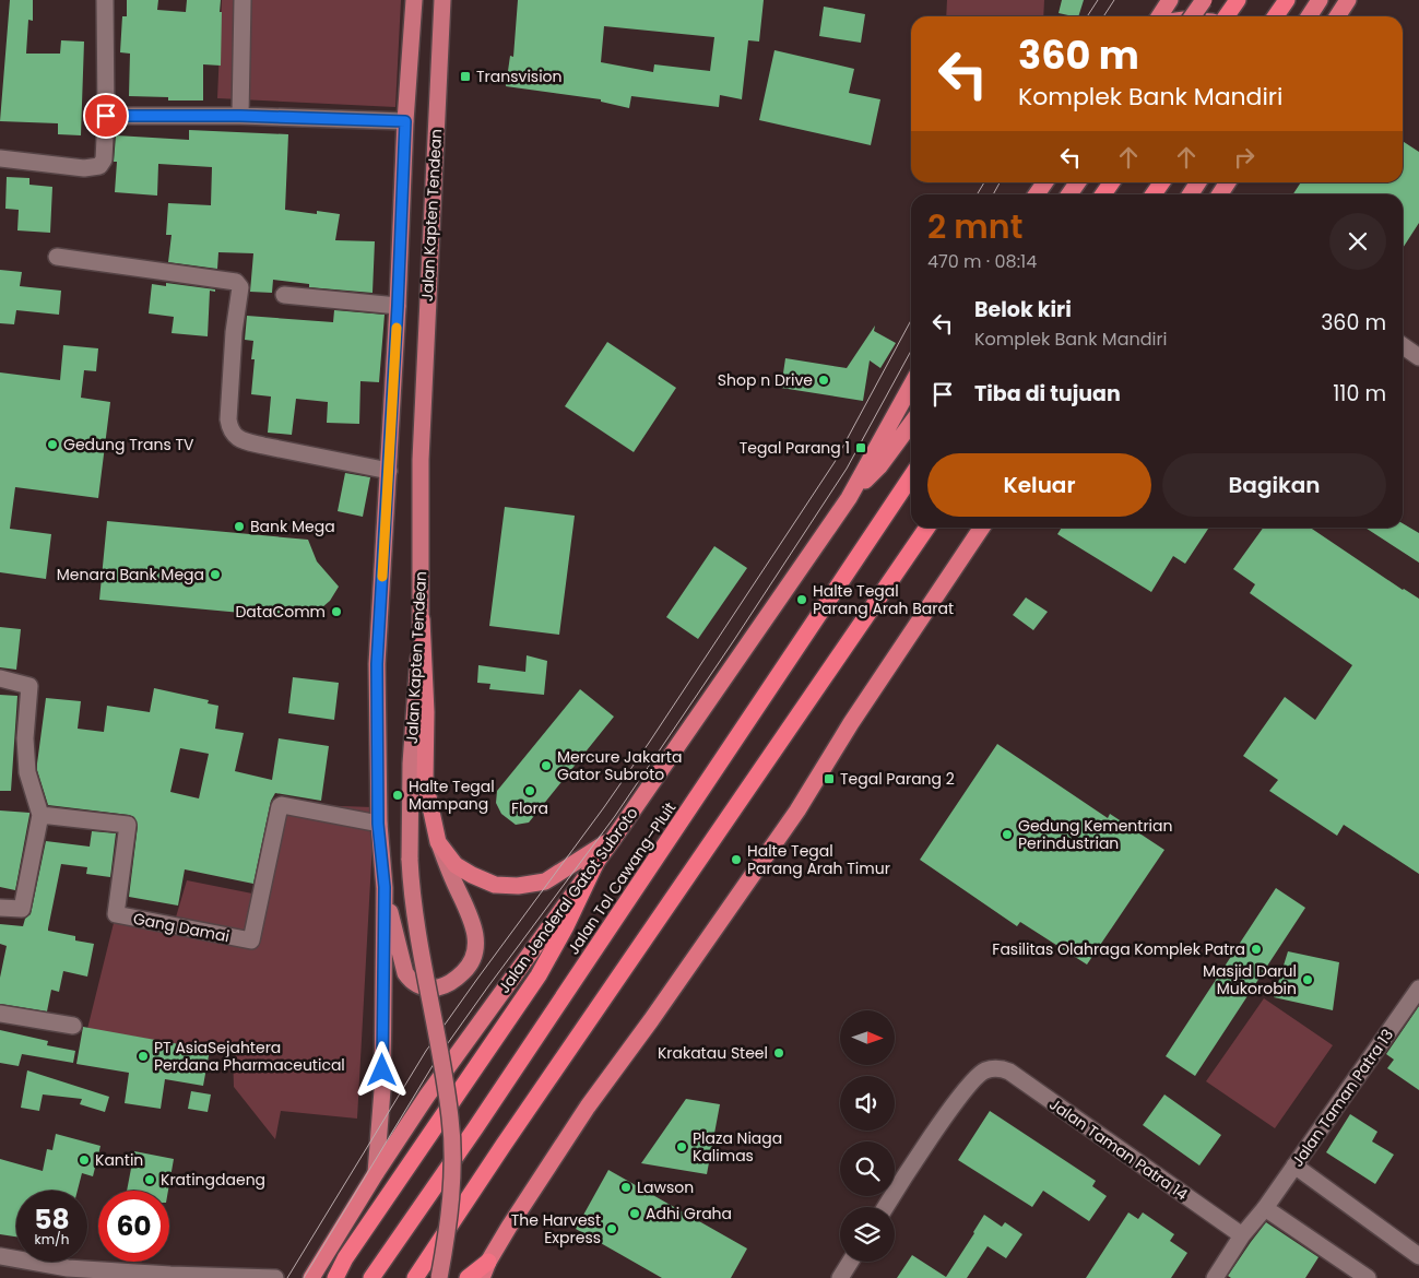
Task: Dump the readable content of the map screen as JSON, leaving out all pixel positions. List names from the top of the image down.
{
  "streets": {
    "highway": ["Jalan Tol Cawang–Pluit", "Jalan Jenderal Gatot Subroto"],
    "main road": ["Jalan Kapten Tendean"],
    "street": ["Gang Damai", "Jalan Taman Patra 13", "Jalan Taman Patra 14"]
  },
  "crossings": [
    ["Jalan Kapten Tendean", "Jalan Jenderal Gatot Subroto"],
    ["Jalan Kapten Tendean", "Gang Damai"],
    ["Jalan Taman Patra 13", "Jalan Taman Patra 14"]
  ],
  "places": {
    "transit": ["Transvision", "Tegal Parang 1", "Tegal Parang 2"],
    "other": [
      "Shop n Drive",
      "Gedung Trans TV",
      "Bank Mega",
      "Menara Bank Mega",
      "Halte Tegal Parang Arah Barat",
      "DataComm",
      "Mercure Jakarta Gator Subroto",
      "Flora",
      "Halte Tegal Mampang",
      "Gedung Kementrian Perindustrian",
      "Halte Tegal Parang Arah Timur",
      "Fasilitas Olahraga Komplek Patra",
      "Masjid Darul Mukorobin",
      "Krakatau Steel",
      "PT AsiaSejahtera Perdana Pharmaceutical",
      "Plaza Niaga Kalimas",
      "Kantin",
      "Kratingdaeng",
      "Lawson",
      "Adhi Graha",
      "The Harvest Express"
    ]
  },
  "north": "right",
  "page": {
    "turn": ["360 m", "Komplek Bank Mandiri"],
    "heading": ["2 mnt", "470 m · 08:14"],
    "list": [
      {
        "name": "Belok kiri",
        "note": "Komplek Bank Mandiri",
        "value": "360 m"
      },
      {
        "name": "Tiba di tujuan",
        "value": "110 m"
      }
    ],
    "buttons": ["Keluar", "Bagikan"],
    "speed": "58 km/h",
    "limit": "60"
  }
}
